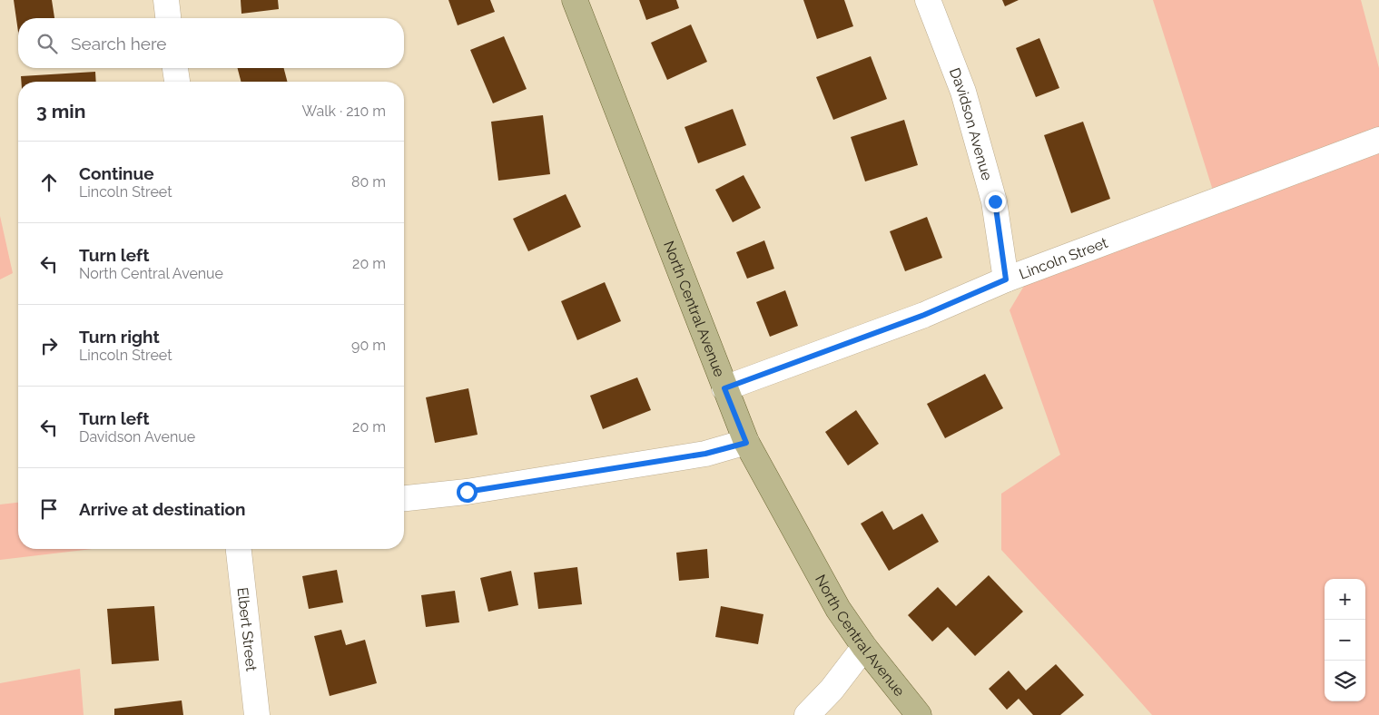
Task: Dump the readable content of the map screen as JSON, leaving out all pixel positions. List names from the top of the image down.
{
  "streets": {
    "main road": ["North Central Avenue"],
    "street": ["Davidson Avenue", "Lincoln Street", "Elbert Street"]
  },
  "crossings": [
    ["Davidson Avenue", "Lincoln Street"],
    ["Lincoln Street", "North Central Avenue"]
  ],
  "page": {
    "search": "Search here",
    "heading": ["3 min", "Walk · 210 m"],
    "list": [
      ["Continue", "Lincoln Street", "80 m"],
      ["Turn left", "North Central Avenue", "20 m"],
      ["Turn right", "Lincoln Street", "90 m"],
      ["Turn left", "Davidson Avenue", "20 m"],
      "Arrive at destination"
    ],
    "map_buttons": ["+", "−"]
  }
}
